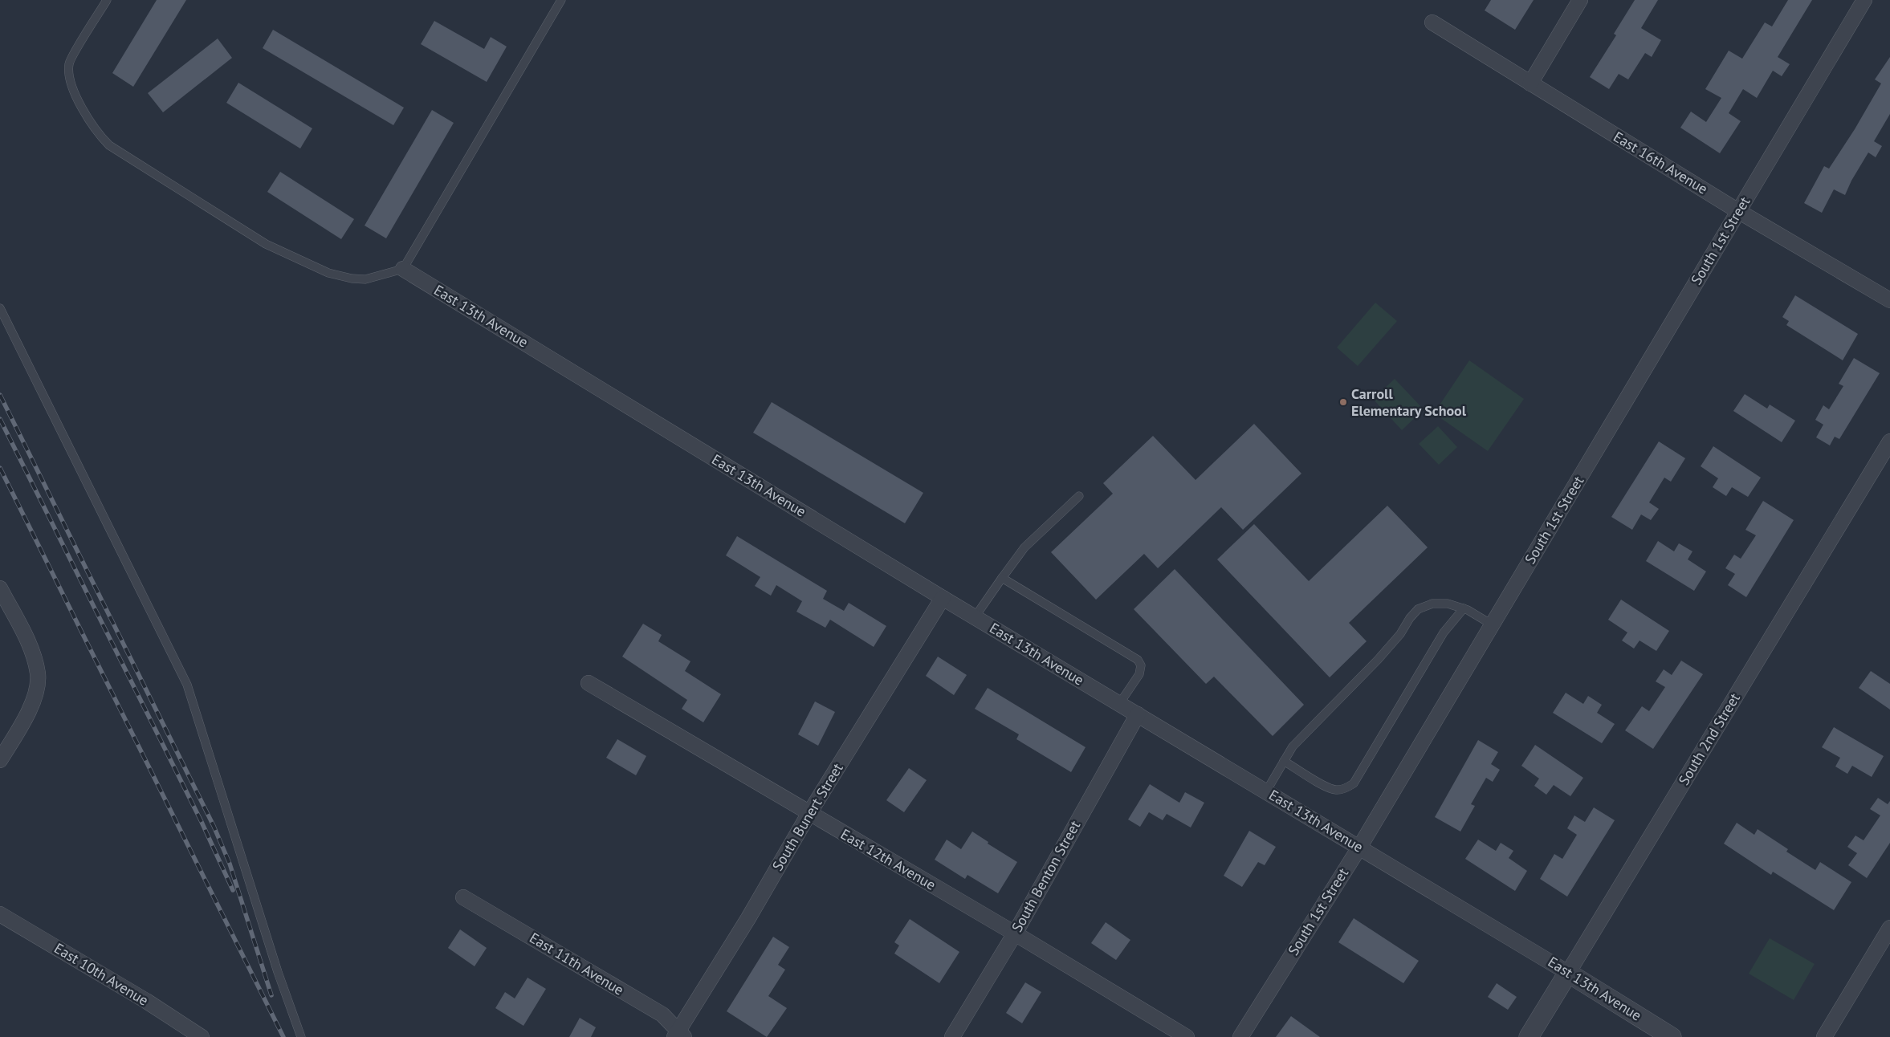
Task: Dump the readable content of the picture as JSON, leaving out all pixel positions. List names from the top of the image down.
{
  "streets": {
    "street": [
      "East 16th Avenue",
      "South 1st Street",
      "East 13th Avenue",
      "South 2nd Street",
      "South Bunert Street",
      "East 12th Avenue",
      "South Benton Street",
      "East 11th Avenue",
      "East 10th Avenue"
    ]
  },
  "crossings": [
    ["East 16th Avenue", "South 1st Street"],
    ["South 1st Street", "East 13th Avenue"],
    ["East 13th Avenue", "South 2nd Street"],
    ["East 13th Avenue", "South Bunert Street"],
    ["East 13th Avenue", "South Benton Street"],
    ["South Bunert Street", "East 12th Avenue"],
    ["South Bunert Street", "East 11th Avenue"],
    ["East 12th Avenue", "South Benton Street"]
  ],
  "places": ["Carroll Elementary School"]
}
